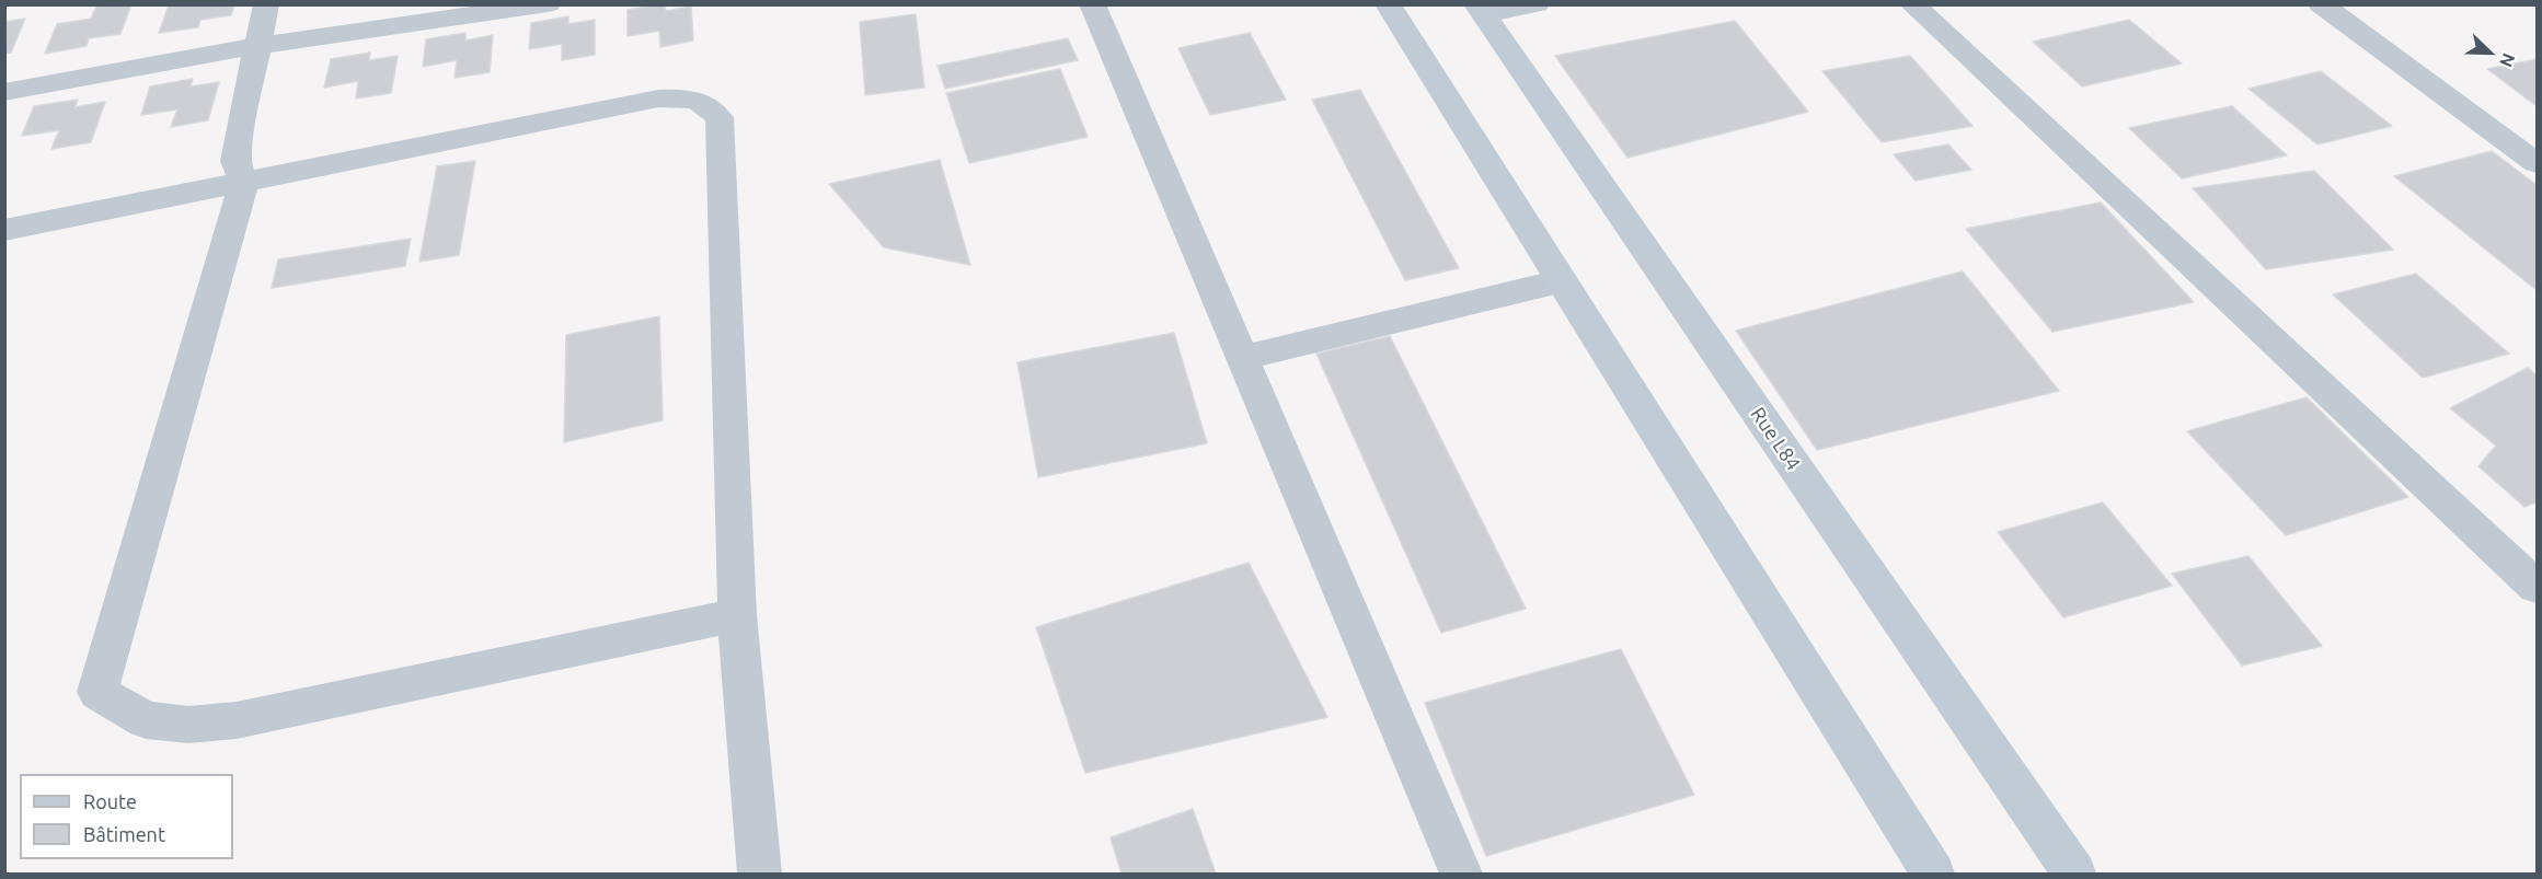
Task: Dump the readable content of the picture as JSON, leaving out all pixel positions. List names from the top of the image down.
{
  "streets": {
    "main road": ["Rue L84"]
  },
  "legend": ["Route", "Bâtiment"],
  "north": "bottom right"
}
